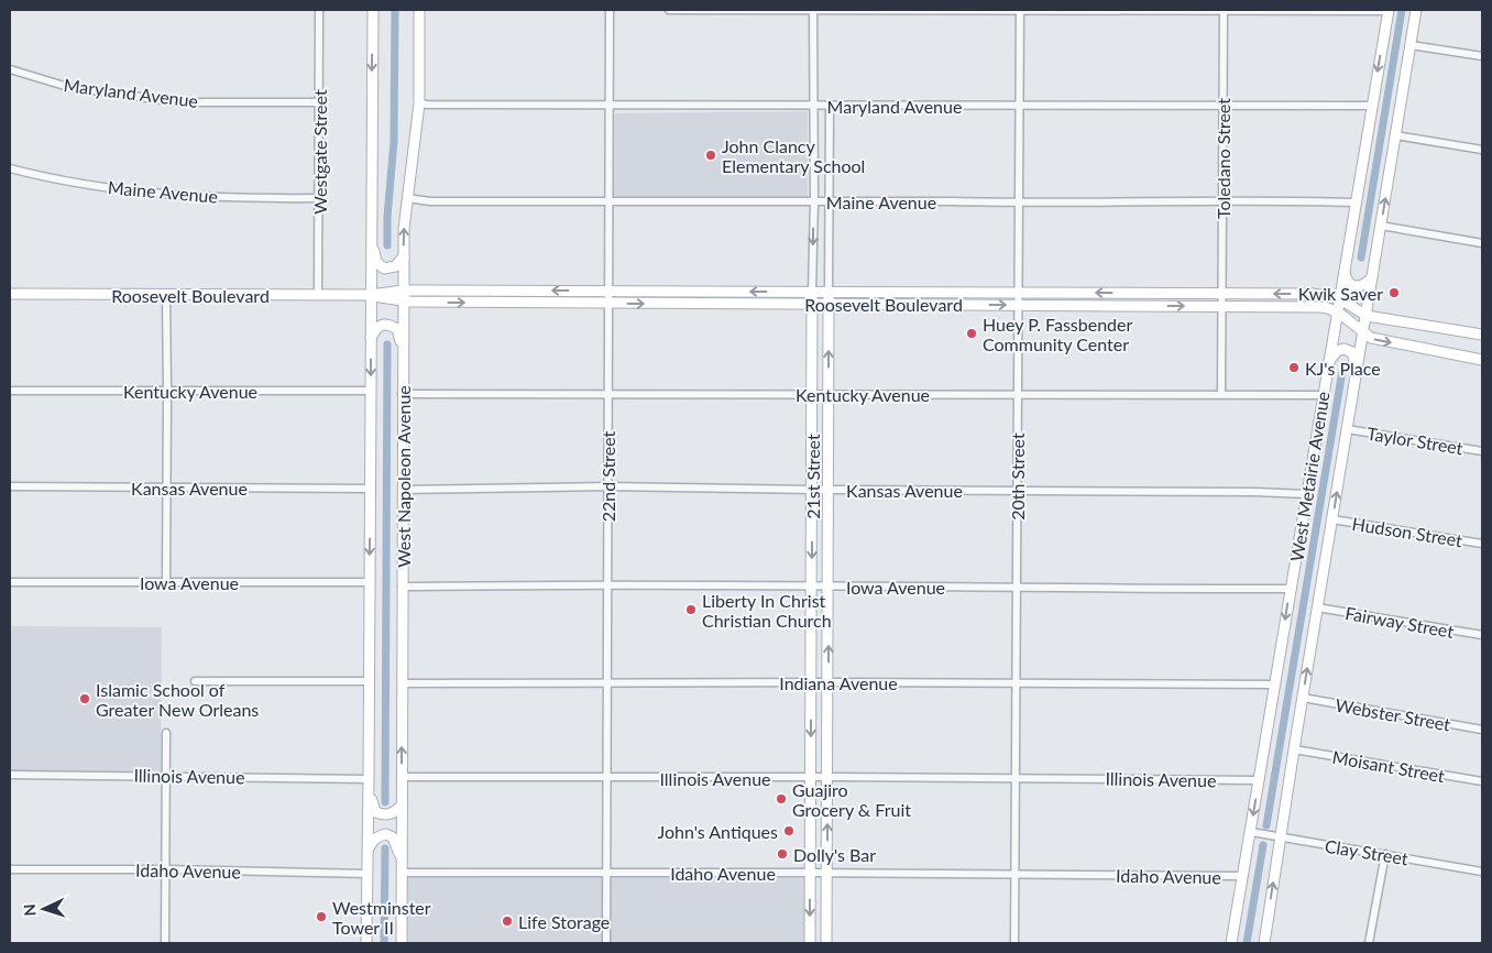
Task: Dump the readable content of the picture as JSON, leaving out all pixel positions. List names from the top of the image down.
{
  "streets": {
    "main road": [
      "Roosevelt Boulevard",
      "West Napoleon Avenue",
      "21st Street",
      "West Metairie Avenue"
    ],
    "street": [
      "Maryland Avenue",
      "Westgate Street",
      "Toledano Street",
      "Maine Avenue",
      "Kentucky Avenue",
      "Taylor Street",
      "22nd Street",
      "20th Street",
      "Kansas Avenue",
      "Hudson Street",
      "Iowa Avenue",
      "Fairway Street",
      "Indiana Avenue",
      "Webster Street",
      "Moisant Street",
      "Illinois Avenue",
      "Clay Street",
      "Idaho Avenue"
    ]
  },
  "crossings": [
    ["Maryland Avenue", "Westgate Street"],
    ["Maryland Avenue", "Toledano Street"],
    ["Maryland Avenue", "West Napoleon Avenue"],
    ["Maryland Avenue", "22nd Street"],
    ["Maryland Avenue", "21st Street"],
    ["Maryland Avenue", "20th Street"],
    ["Maryland Avenue", "West Metairie Avenue"],
    ["Westgate Street", "Maine Avenue"],
    ["Westgate Street", "Roosevelt Boulevard"],
    ["Toledano Street", "Maine Avenue"],
    ["Toledano Street", "Roosevelt Boulevard"],
    ["Toledano Street", "Kentucky Avenue"],
    ["Maine Avenue", "West Napoleon Avenue"],
    ["Maine Avenue", "22nd Street"],
    ["Maine Avenue", "21st Street"],
    ["Maine Avenue", "20th Street"],
    ["Maine Avenue", "West Metairie Avenue"],
    ["Roosevelt Boulevard", "West Napoleon Avenue"],
    ["Roosevelt Boulevard", "22nd Street"],
    ["Roosevelt Boulevard", "21st Street"],
    ["Roosevelt Boulevard", "20th Street"],
    ["Roosevelt Boulevard", "West Metairie Avenue"],
    ["Kentucky Avenue", "West Napoleon Avenue"],
    ["Kentucky Avenue", "22nd Street"],
    ["Kentucky Avenue", "21st Street"],
    ["Kentucky Avenue", "20th Street"],
    ["Kentucky Avenue", "West Metairie Avenue"],
    ["Taylor Street", "West Metairie Avenue"],
    ["West Napoleon Avenue", "Kansas Avenue"],
    ["West Napoleon Avenue", "Iowa Avenue"],
    ["West Napoleon Avenue", "Indiana Avenue"],
    ["West Napoleon Avenue", "Illinois Avenue"],
    ["West Napoleon Avenue", "Idaho Avenue"],
    ["22nd Street", "Kansas Avenue"],
    ["22nd Street", "Iowa Avenue"],
    ["22nd Street", "Indiana Avenue"],
    ["22nd Street", "Illinois Avenue"],
    ["22nd Street", "Idaho Avenue"],
    ["21st Street", "Kansas Avenue"],
    ["21st Street", "Iowa Avenue"],
    ["21st Street", "Indiana Avenue"],
    ["21st Street", "Illinois Avenue"],
    ["21st Street", "Idaho Avenue"],
    ["20th Street", "Kansas Avenue"],
    ["20th Street", "Iowa Avenue"],
    ["20th Street", "Indiana Avenue"],
    ["20th Street", "Illinois Avenue"],
    ["20th Street", "Idaho Avenue"],
    ["West Metairie Avenue", "Kansas Avenue"],
    ["West Metairie Avenue", "Hudson Street"],
    ["West Metairie Avenue", "Iowa Avenue"],
    ["West Metairie Avenue", "Fairway Street"],
    ["West Metairie Avenue", "Indiana Avenue"],
    ["West Metairie Avenue", "Webster Street"],
    ["West Metairie Avenue", "Moisant Street"],
    ["West Metairie Avenue", "Illinois Avenue"],
    ["West Metairie Avenue", "Clay Street"],
    ["West Metairie Avenue", "Idaho Avenue"]
  ],
  "places": [
    "John Clancy Elementary School",
    "Kwik Saver",
    "Huey P. Fassbender Community Center",
    "KJ's Place",
    "Liberty In Christ Christian Church",
    "Islamic School of Greater New Orleans",
    "Guajiro Grocery & Fruit",
    "John's Antiques",
    "Dolly's Bar",
    "Westminster Tower II",
    "Life Storage"
  ],
  "north": "left"
}
